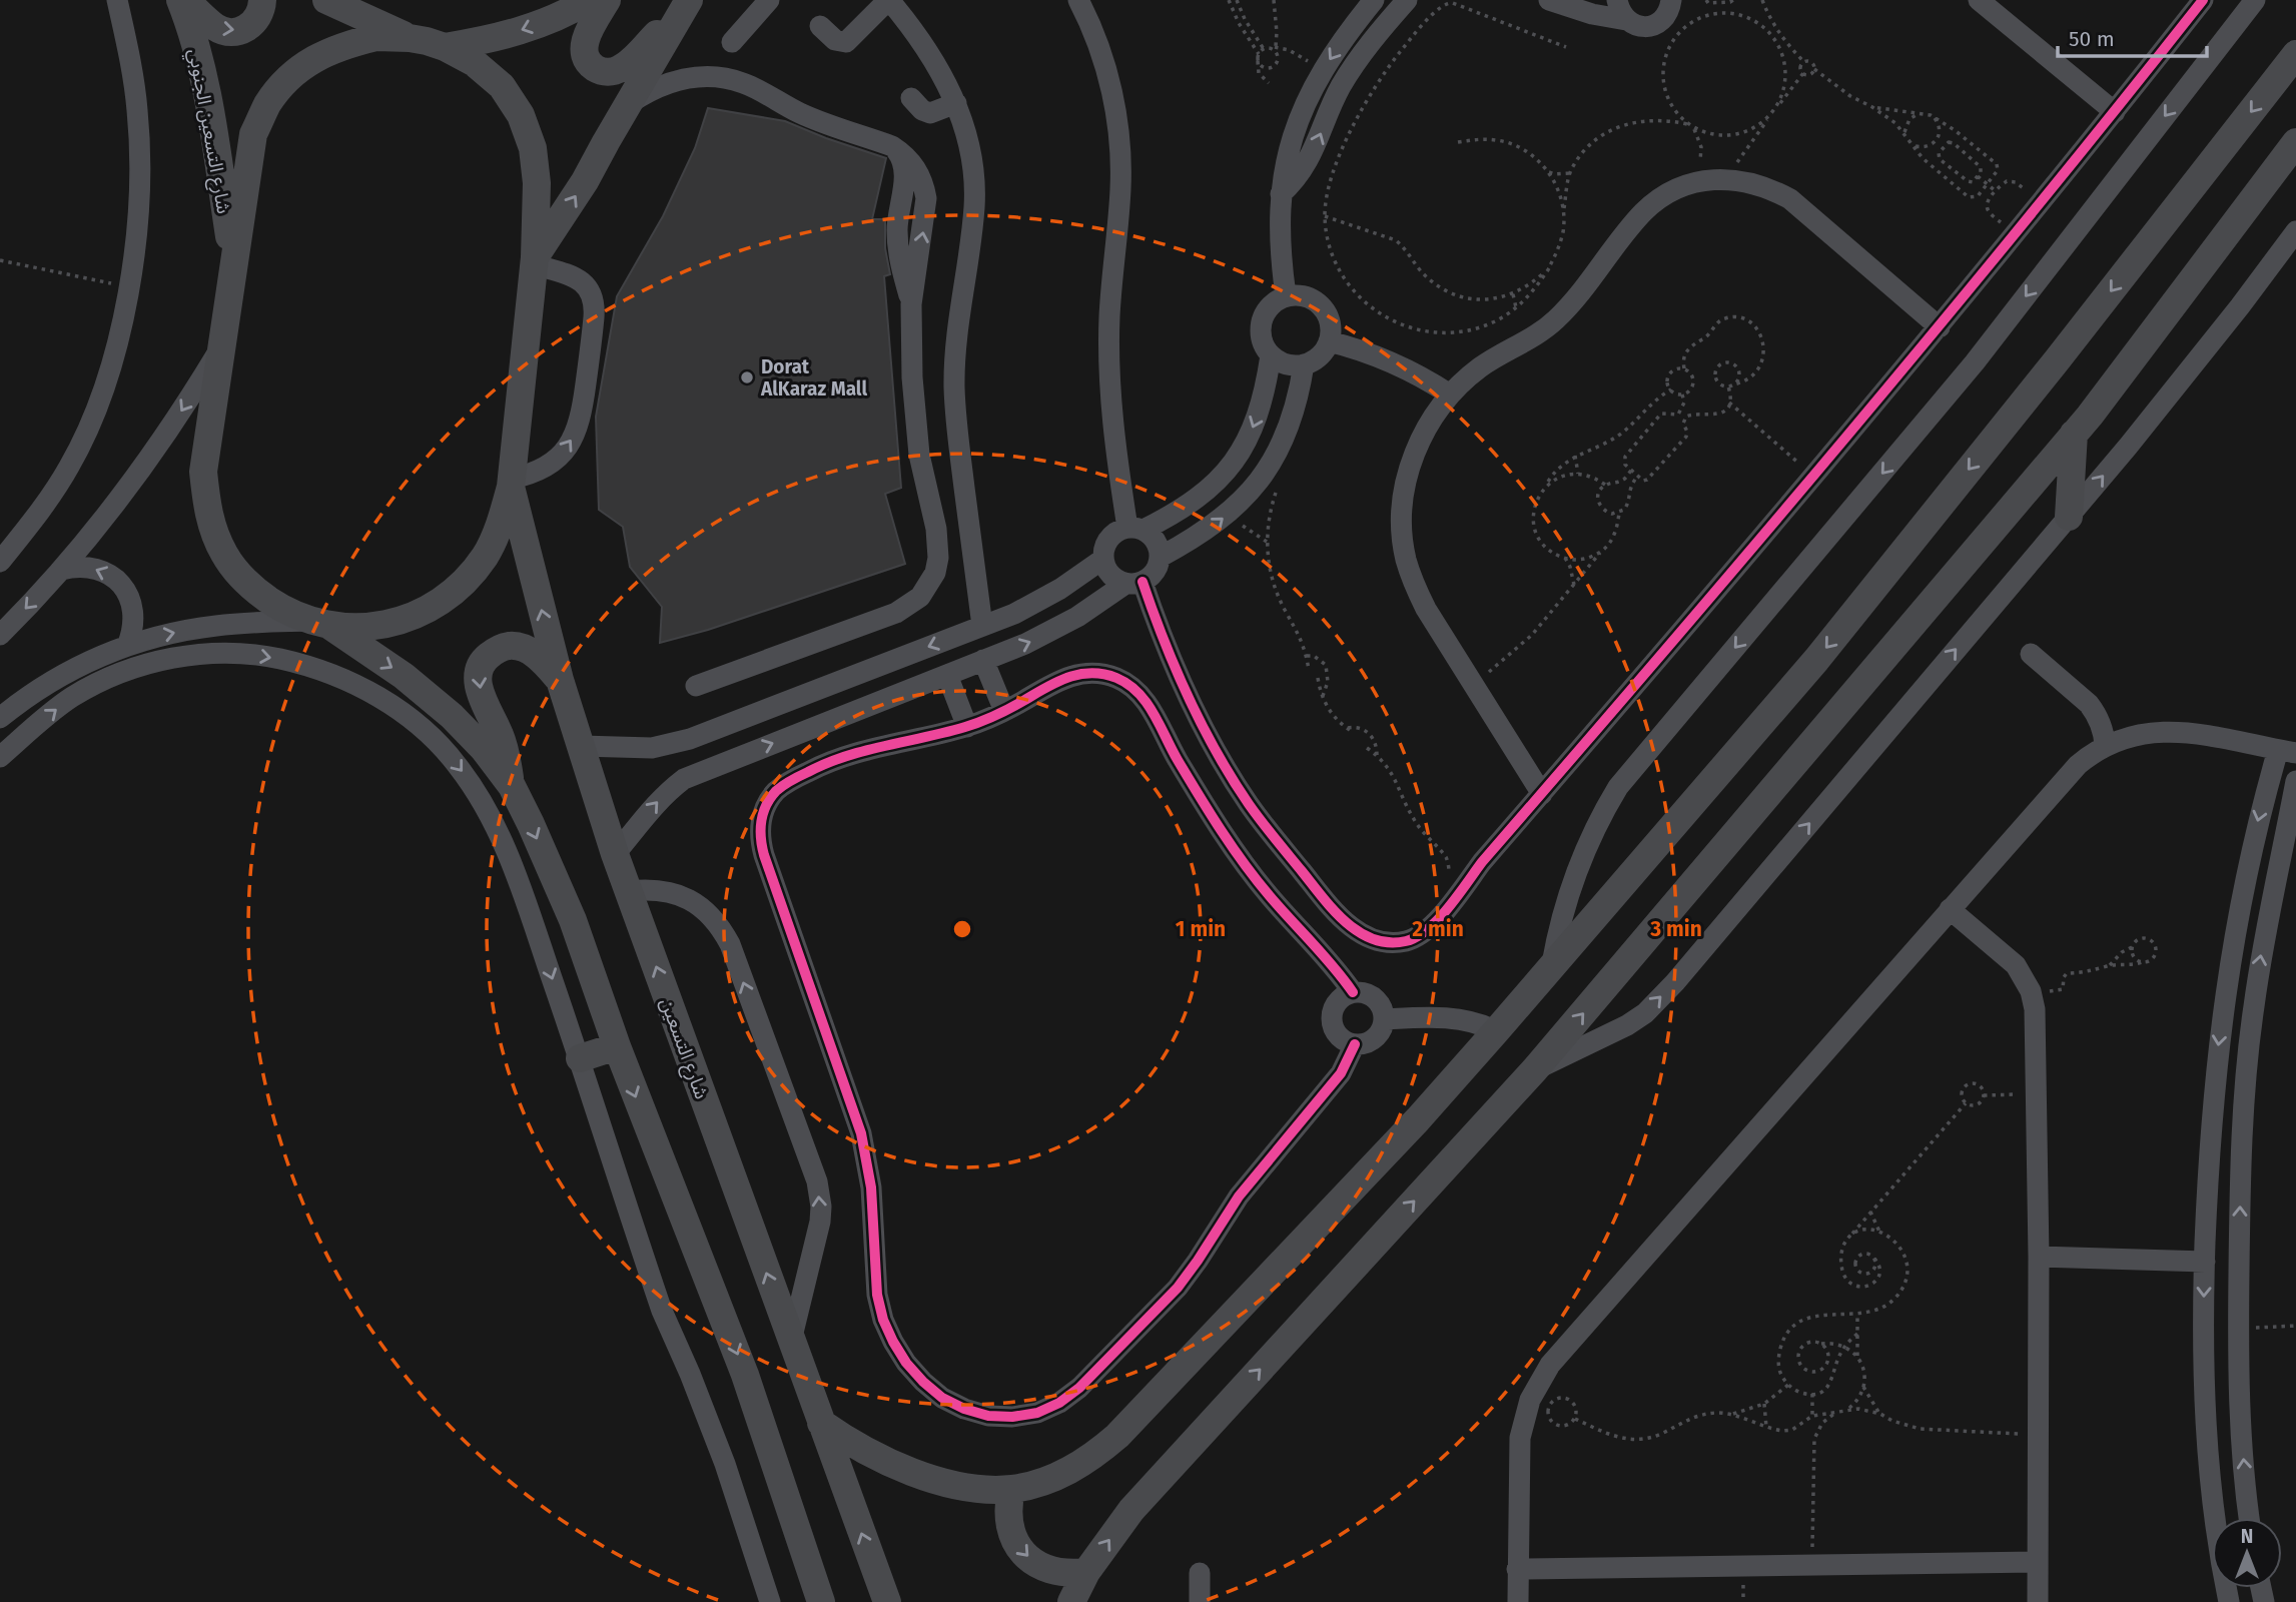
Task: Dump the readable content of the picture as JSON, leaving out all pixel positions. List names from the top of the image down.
{
  "streets": {
    "main road": ["شارع التسعين الجنوبي", "شارع التسعين"]
  },
  "places": ["Dorat AlKaraz Mall"],
  "scale_bar": "50 m",
  "north": "top",
  "rings": ["1 min", "2 min", "3 min"]
}
